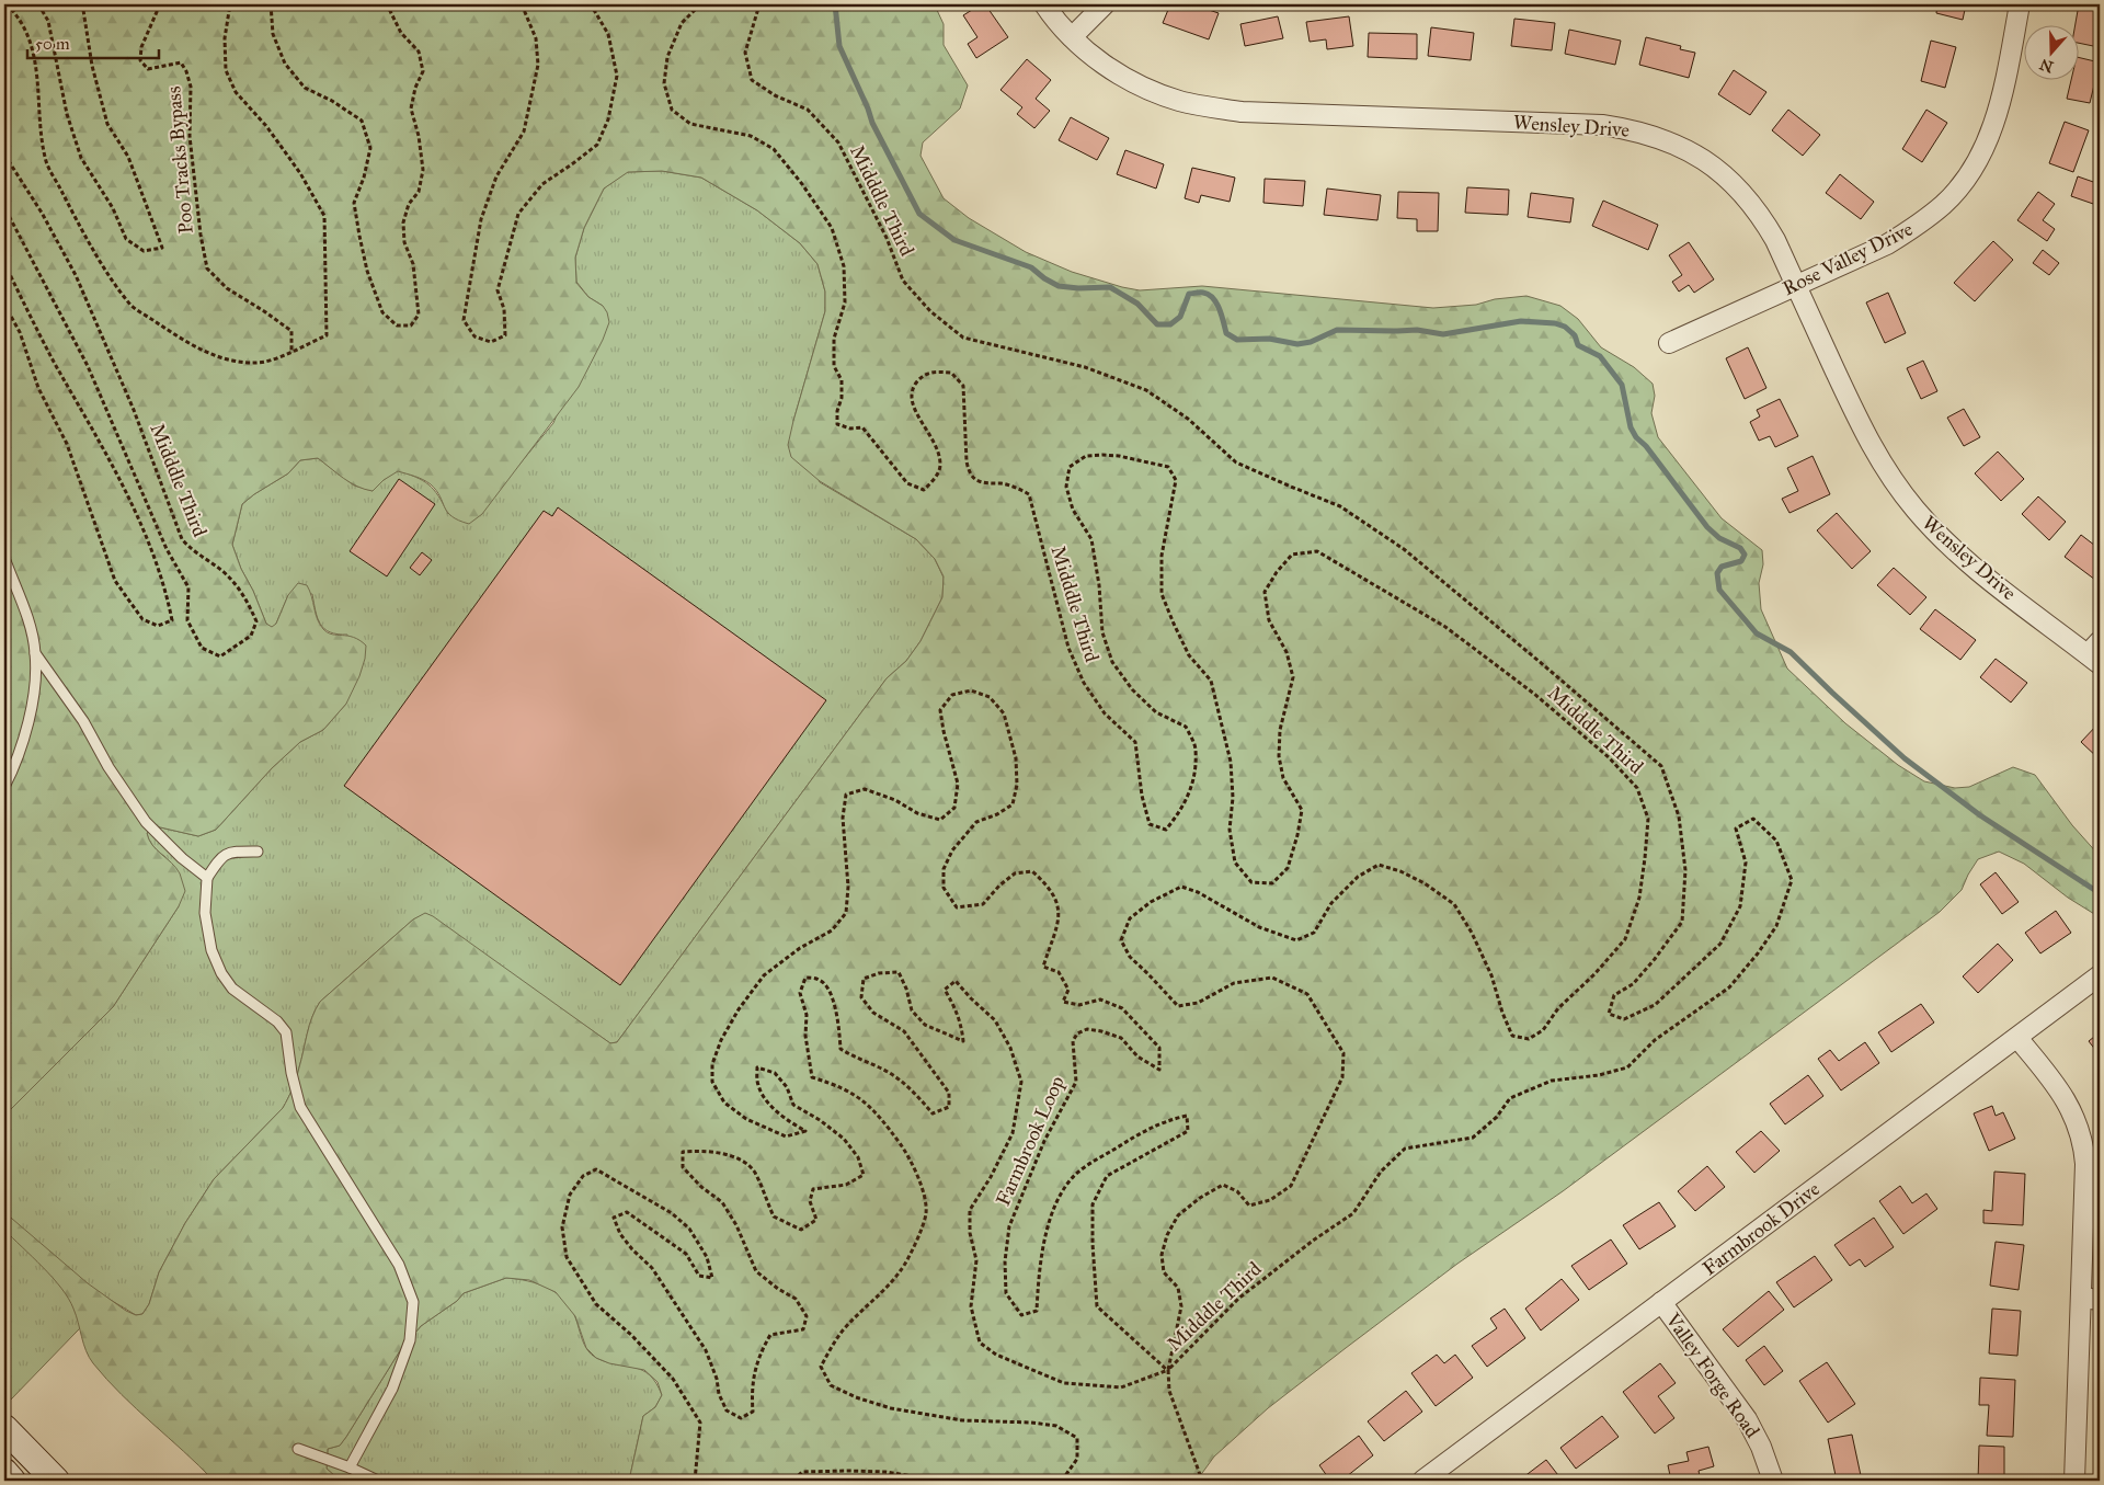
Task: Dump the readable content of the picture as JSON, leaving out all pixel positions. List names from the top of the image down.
{
  "streets": {
    "street": [
      "Wensley Drive",
      "Rose Valley Drive",
      "Farmbrook Drive",
      "Valley Forge Road"
    ],
    "path": ["Poo Tracks Bypass", "Midddle Third", "Farmbrook Loop"]
  },
  "crossings": [
    ["Wensley Drive", "Rose Valley Drive"],
    ["Midddle Third", "Farmbrook Loop"],
    ["Farmbrook Drive", "Valley Forge Road"]
  ],
  "scale_bar": "50 m",
  "north": "bottom"
}
